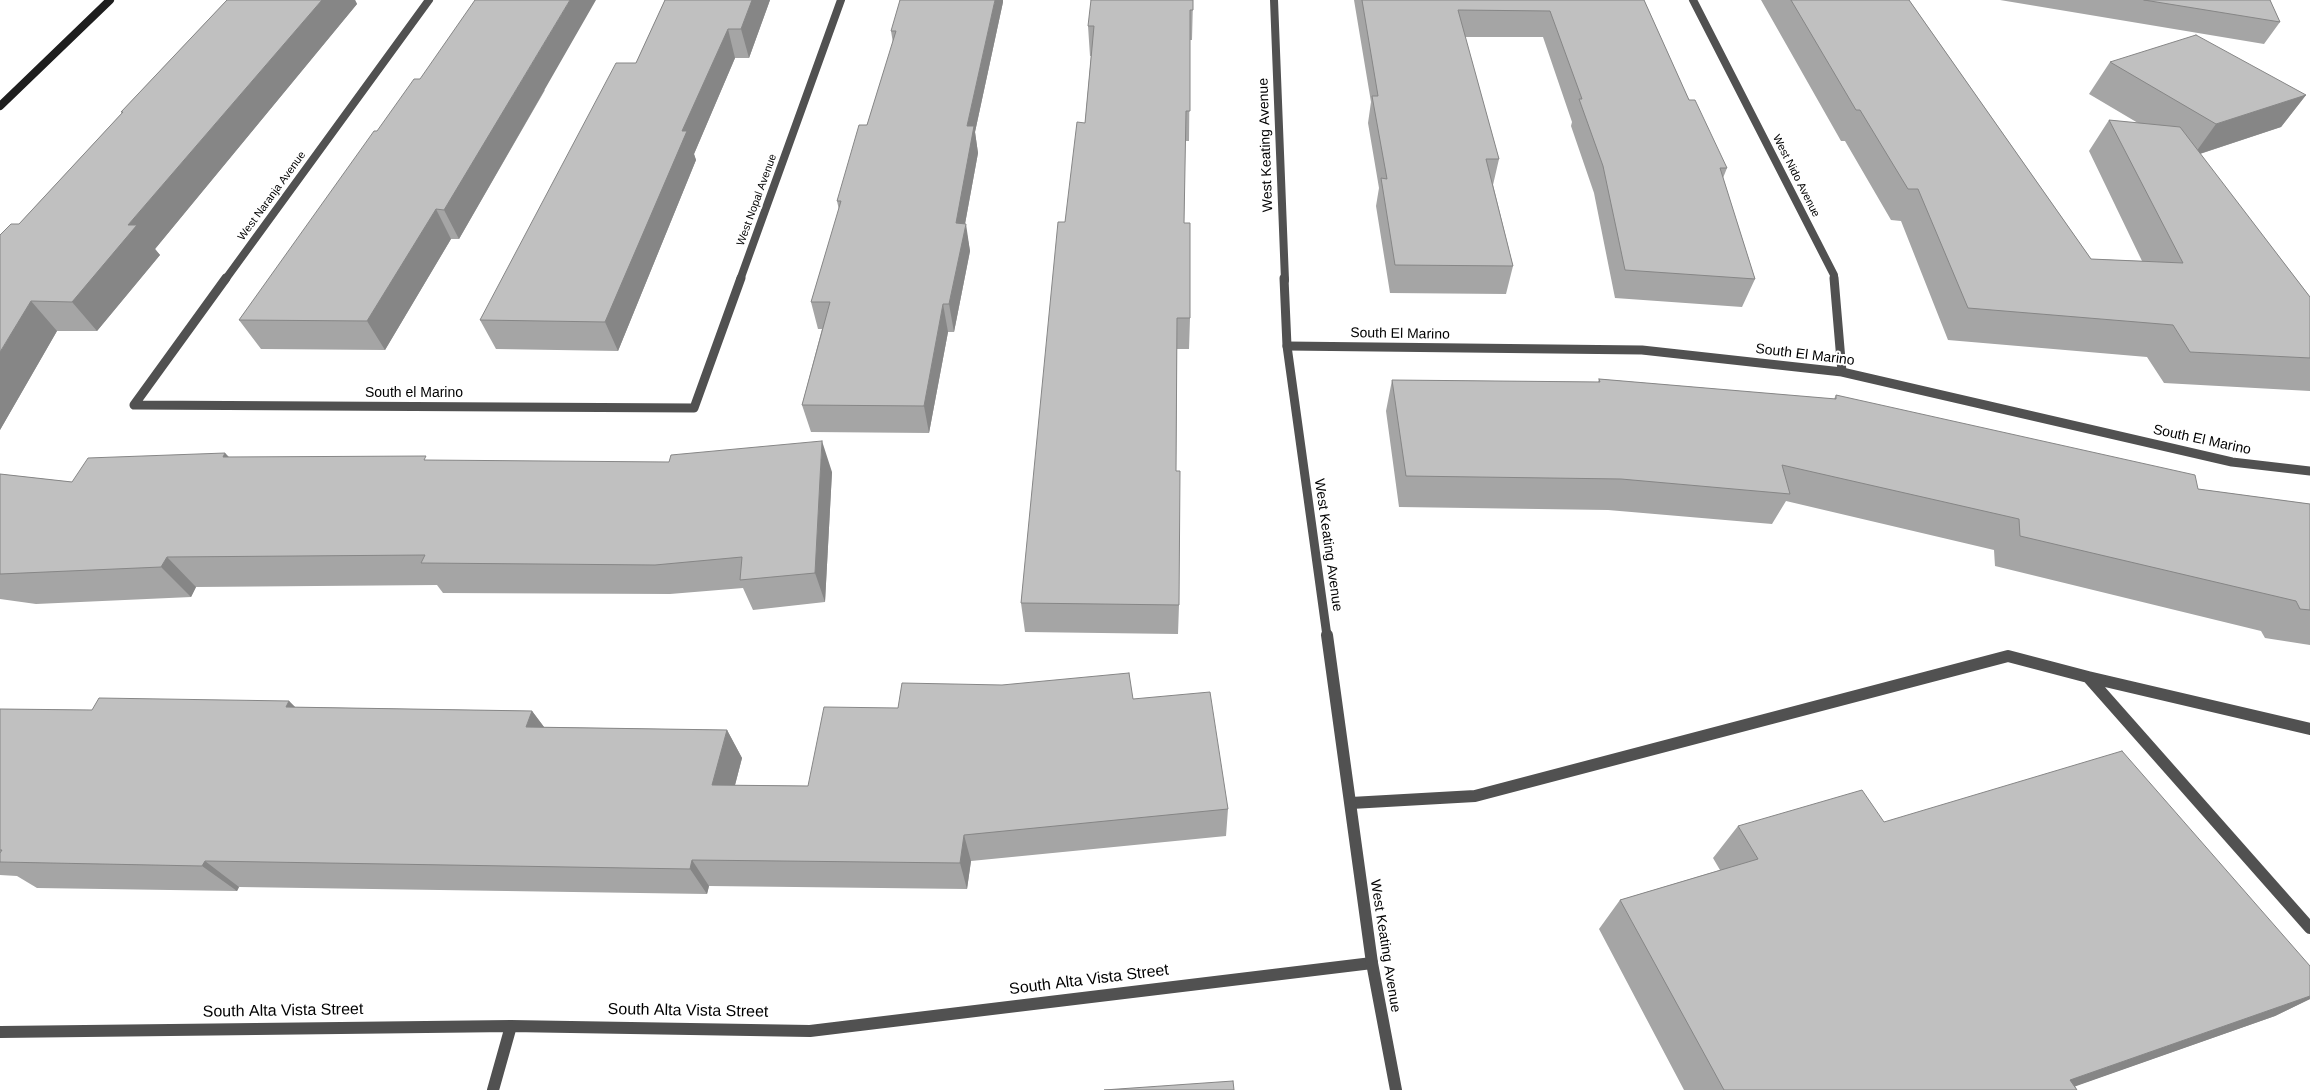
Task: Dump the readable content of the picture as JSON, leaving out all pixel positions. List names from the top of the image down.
{
  "streets": {
    "street": [
      "West Keating Avenue",
      "West Nido Avenue",
      "West Naranja Avenue",
      "West Nopal Avenue",
      "South El Marino",
      "South el Marino",
      "South Alta Vista Street"
    ]
  },
  "crossings": [
    ["West Keating Avenue", "South El Marino"],
    ["West Keating Avenue", "South Alta Vista Street"],
    ["West Nido Avenue", "South El Marino"],
    ["West Naranja Avenue", "South el Marino"],
    ["West Nopal Avenue", "South el Marino"]
  ]
}
